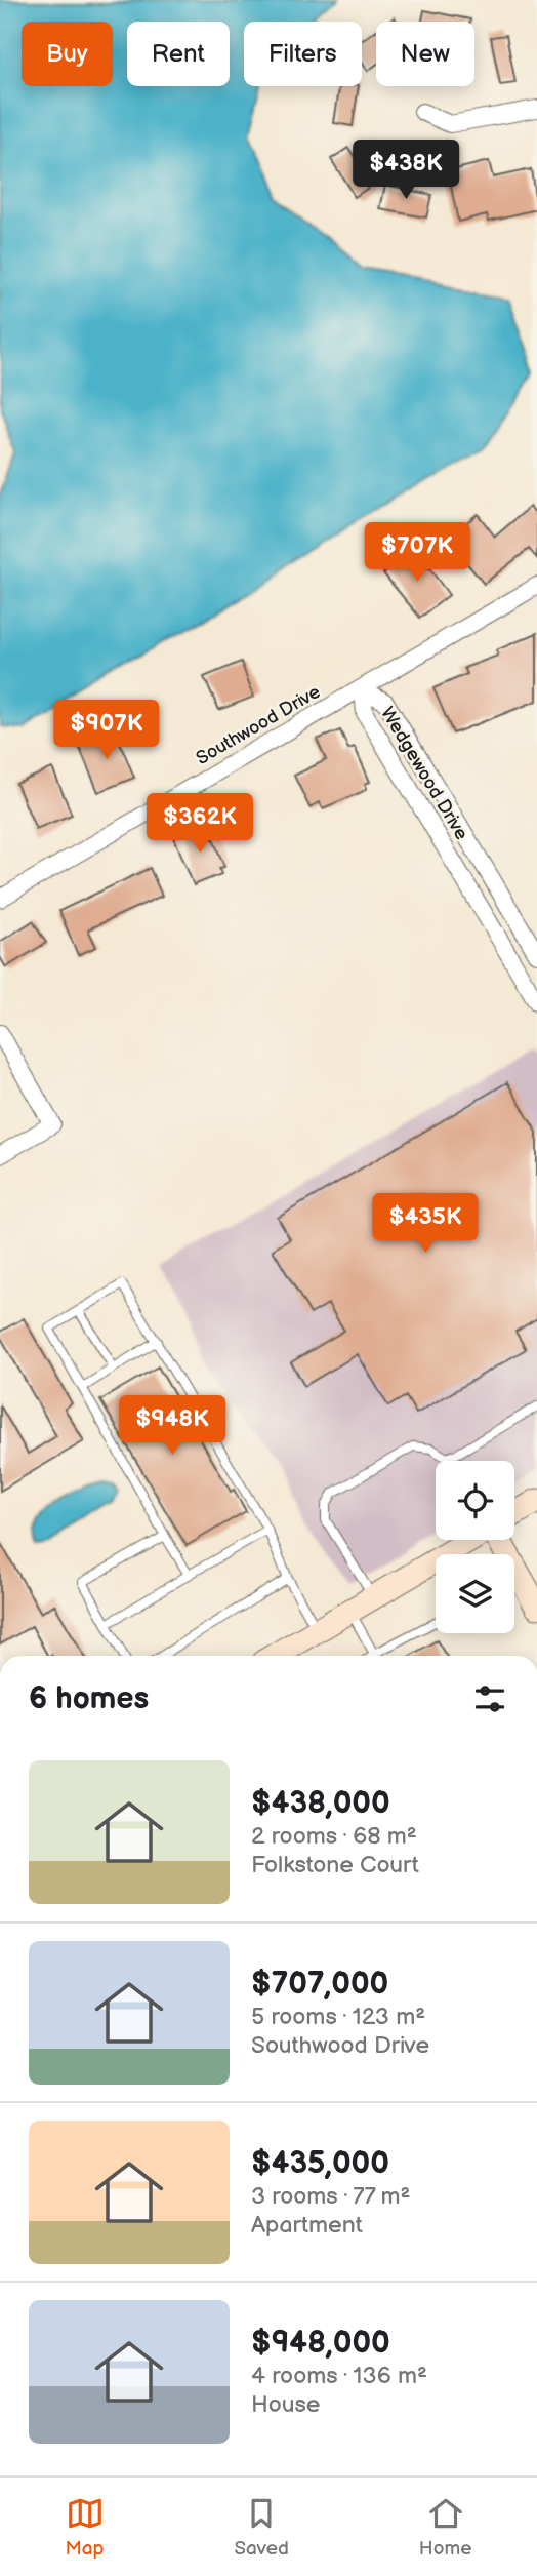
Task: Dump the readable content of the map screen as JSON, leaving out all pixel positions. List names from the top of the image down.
{
  "streets": {
    "street": ["Southwood Drive", "Wedgewood Drive"]
  },
  "crossings": [
    ["Southwood Drive", "Wedgewood Drive"]
  ],
  "page": {
    "chip": [
      "Buy",
      "Rent",
      "Filters",
      "New"
    ],
    "price": [
      "$438K",
      "$707K",
      "$907K",
      "$362K",
      "$435K",
      "$948K"
    ],
    "heading": "6 homes",
    "list": [
      {
        "name": "$438,000",
        "note": "2 rooms · 68 m² · Folkstone Court"
      },
      {
        "name": "$707,000",
        "note": "5 rooms · 123 m² · Southwood Drive"
      },
      {
        "name": "$435,000",
        "note": "3 rooms · 77 m² · Apartment"
      },
      {
        "name": "$948,000",
        "note": "4 rooms · 136 m² · House"
      }
    ],
    "tabs": ["Map", "Saved", "Home"]
  }
}
